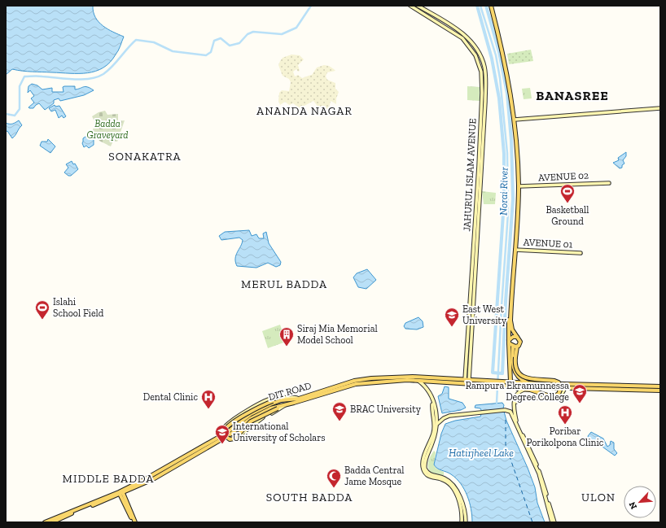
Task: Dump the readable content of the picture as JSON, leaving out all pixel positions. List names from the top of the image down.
{
  "streets": {
    "main road": ["DIT ROAD"],
    "street": ["JAHURUL ISLAM AVENUE", "AVENUE 02", "AVENUE 01"]
  },
  "crossings": [
    ["JAHURUL ISLAM AVENUE", "DIT ROAD"]
  ],
  "districts": [
    "BANASREE",
    "ANANDA NAGAR",
    "SONAKATRA",
    "MERUL BADDA",
    "MIDDLE BADDA",
    "SOUTH BADDA",
    "ULON"
  ],
  "water": ["Norai River", "Hatirjheel Lake"],
  "parks": ["Badda Graveyard"],
  "places": {
    "sports": ["Basketball Ground", "Islahi School Field"],
    "school or university": [
      "East West University",
      "Rampura Ekramunnessa Degree College",
      "BRAC University",
      "International University of Scholars"
    ],
    "building": ["Siraj Mia Memorial Model School"],
    "hospital": ["Dental Clinic", "Poribar Porikolpona Clinic"],
    "mosque": ["Badda Central Jame Mosque"]
  },
  "north": "bottom left"
}
